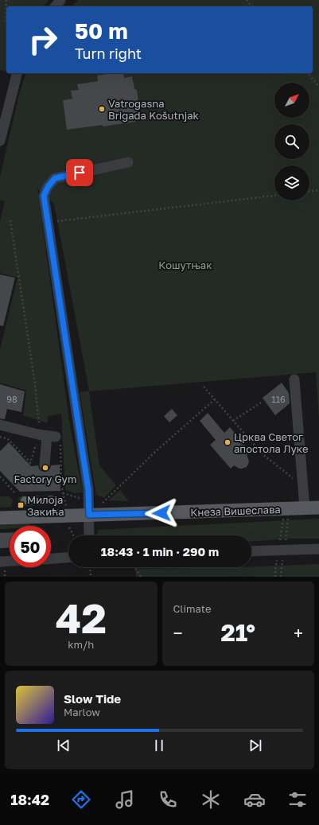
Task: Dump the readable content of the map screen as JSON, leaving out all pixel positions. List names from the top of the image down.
{
  "streets": {
    "main road": ["Кнеза Вишеслава"]
  },
  "parks": ["Кошутњак"],
  "places": {
    "other": ["Vatrogasna Brigada Košutnjak", "Црква Светог апостола Луке", "Factory Gym"],
    "transit": ["Милоја Закића"]
  },
  "house_numbers": ["98", "116"],
  "north": "top right",
  "page": {
    "turn": ["50 m", "Turn right"],
    "limit": "50",
    "trip": "18:43 · 1 min · 290 m",
    "tile": [
      ["42", "km/h"],
      "Climate"
    ],
    "heat": ["−", "21°", "+"],
    "song": ["Slow Tide", "Marlow"],
    "tabs": "18:42"
  }
}
